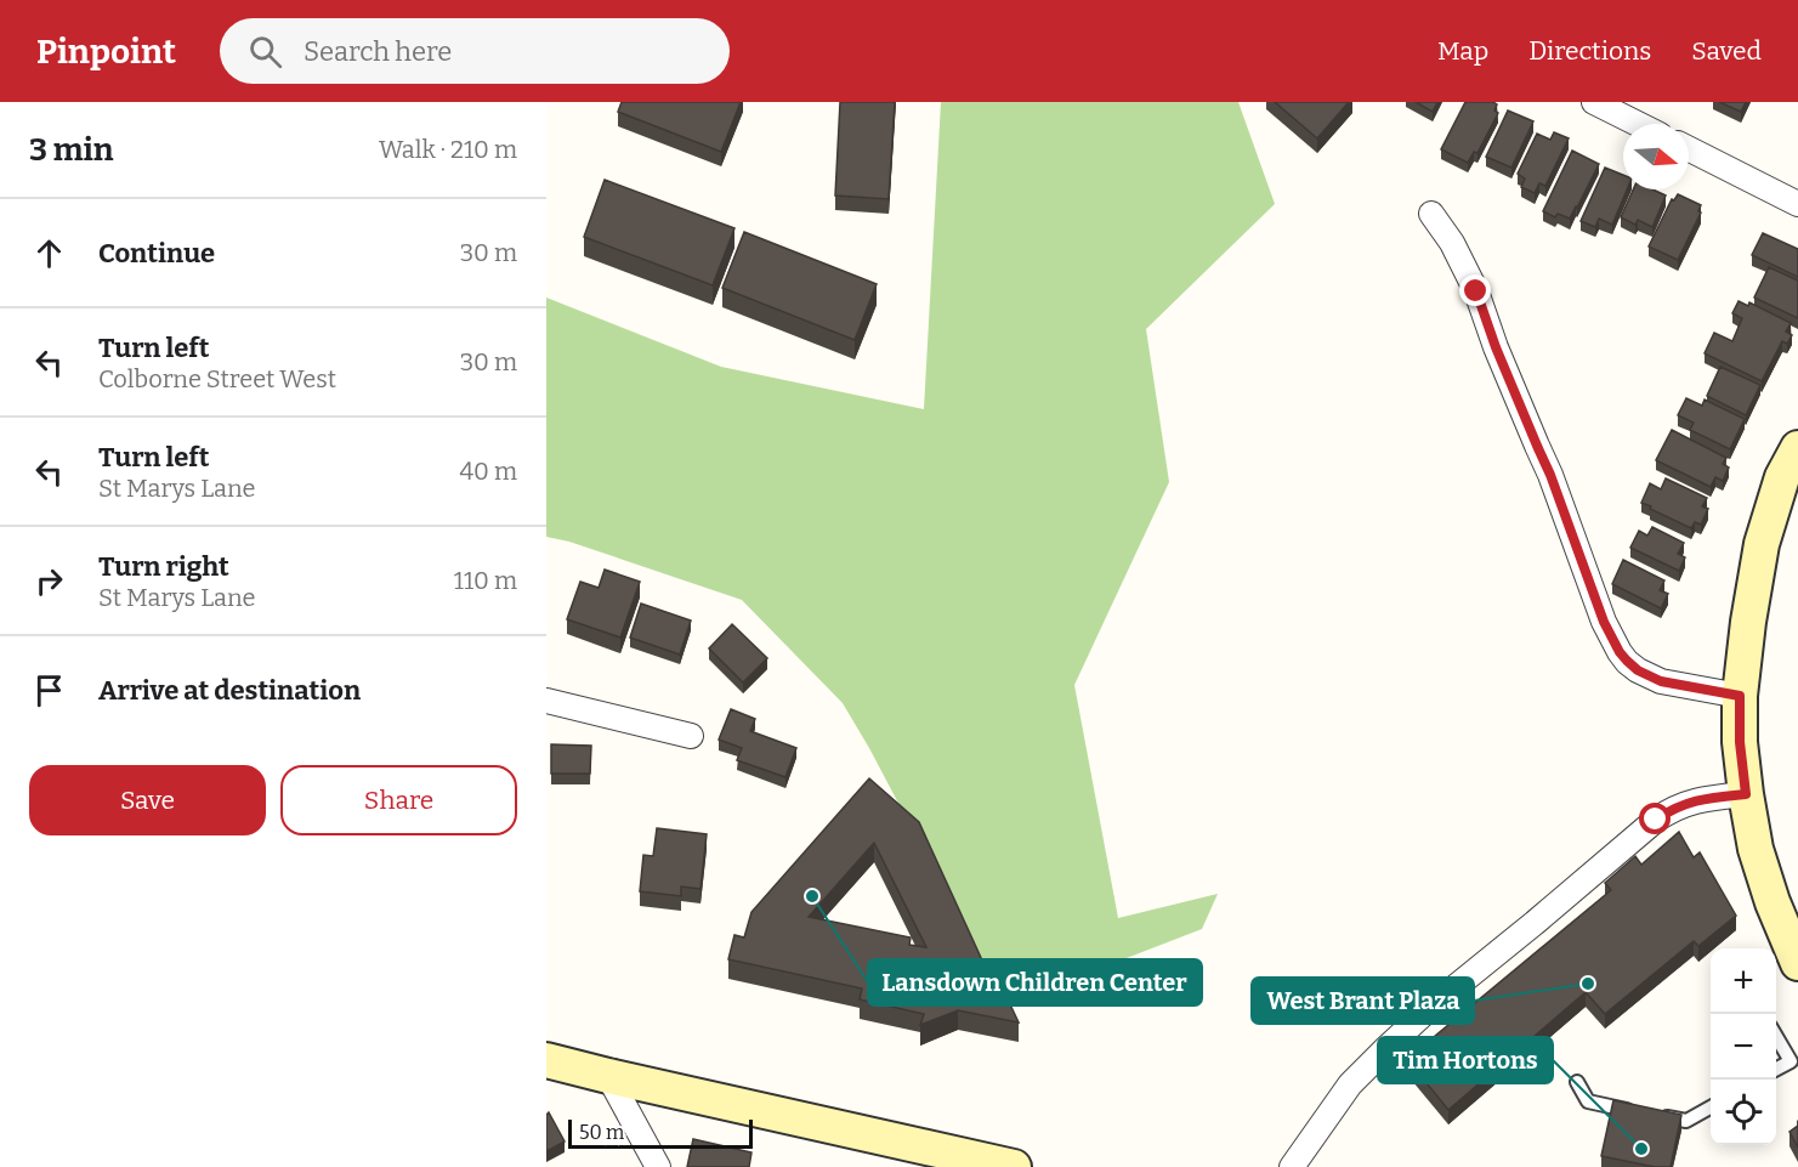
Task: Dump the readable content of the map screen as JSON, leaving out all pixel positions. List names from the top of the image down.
{
  "places": ["Lansdown Children Center", "West Brant Plaza", "Tim Hortons"],
  "scale_bar": "50 m",
  "north": "right",
  "page": {
    "header": "Pinpoint",
    "search": "Search here",
    "nav": ["Map", "Directions", "Saved"],
    "heading": ["3 min", "Walk · 210 m"],
    "list": [
      ["Continue", "30 m"],
      ["Turn left", "Colborne Street West", "30 m"],
      ["Turn left", "St Marys Lane", "40 m"],
      ["Turn right", "St Marys Lane", "110 m"],
      "Arrive at destination"
    ],
    "buttons": ["Save", "Share"],
    "map_buttons": ["+", "−"],
    "scale": "50 m"
  }
}
